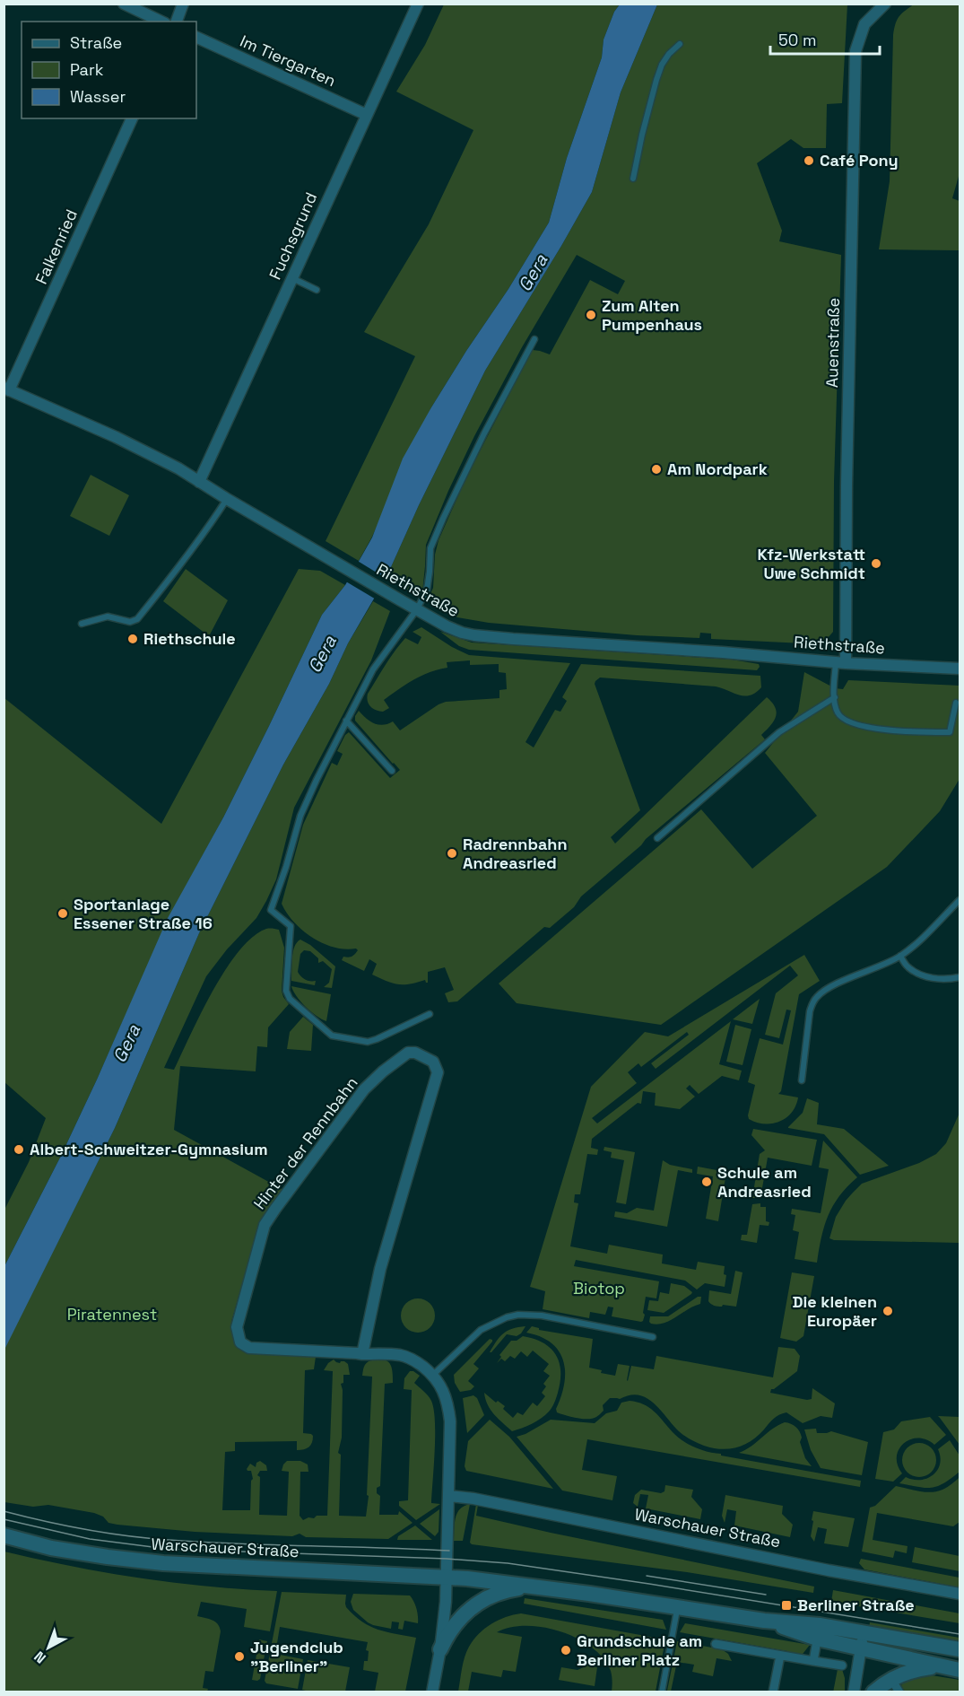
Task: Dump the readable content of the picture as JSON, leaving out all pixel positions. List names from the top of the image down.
{
  "streets": {
    "street": [
      "Im Tiergarten",
      "Fuchsgrund",
      "Falkenried",
      "Auenstraße",
      "Riethstraße",
      "Hinter der Rennbahn",
      "Warschauer Straße"
    ]
  },
  "crossings": [
    ["Im Tiergarten", "Fuchsgrund"],
    ["Fuchsgrund", "Riethstraße"],
    ["Falkenried", "Riethstraße"],
    ["Auenstraße", "Riethstraße"]
  ],
  "water": ["Gera"],
  "parks": ["Biotop", "Piratennest"],
  "places": {
    "other": [
      "Café Pony",
      "Zum Alten Pumpenhaus",
      "Am Nordpark",
      "Kfz-Werkstatt Uwe Schmidt",
      "Riethschule",
      "Radrennbahn Andreasried",
      "Sportanlage Essener Straße 16",
      "Albert-Schweitzer-Gymnasium",
      "Schule am Andreasried",
      "Die kleinen Europäer",
      "Grundschule am Berliner Platz",
      "Jugendclub \"Berliner\""
    ],
    "transit": ["Berliner Straße"]
  },
  "legend": ["Straße", "Park", "Wasser"],
  "scale_bar": "50 m",
  "north": "bottom left"
}
